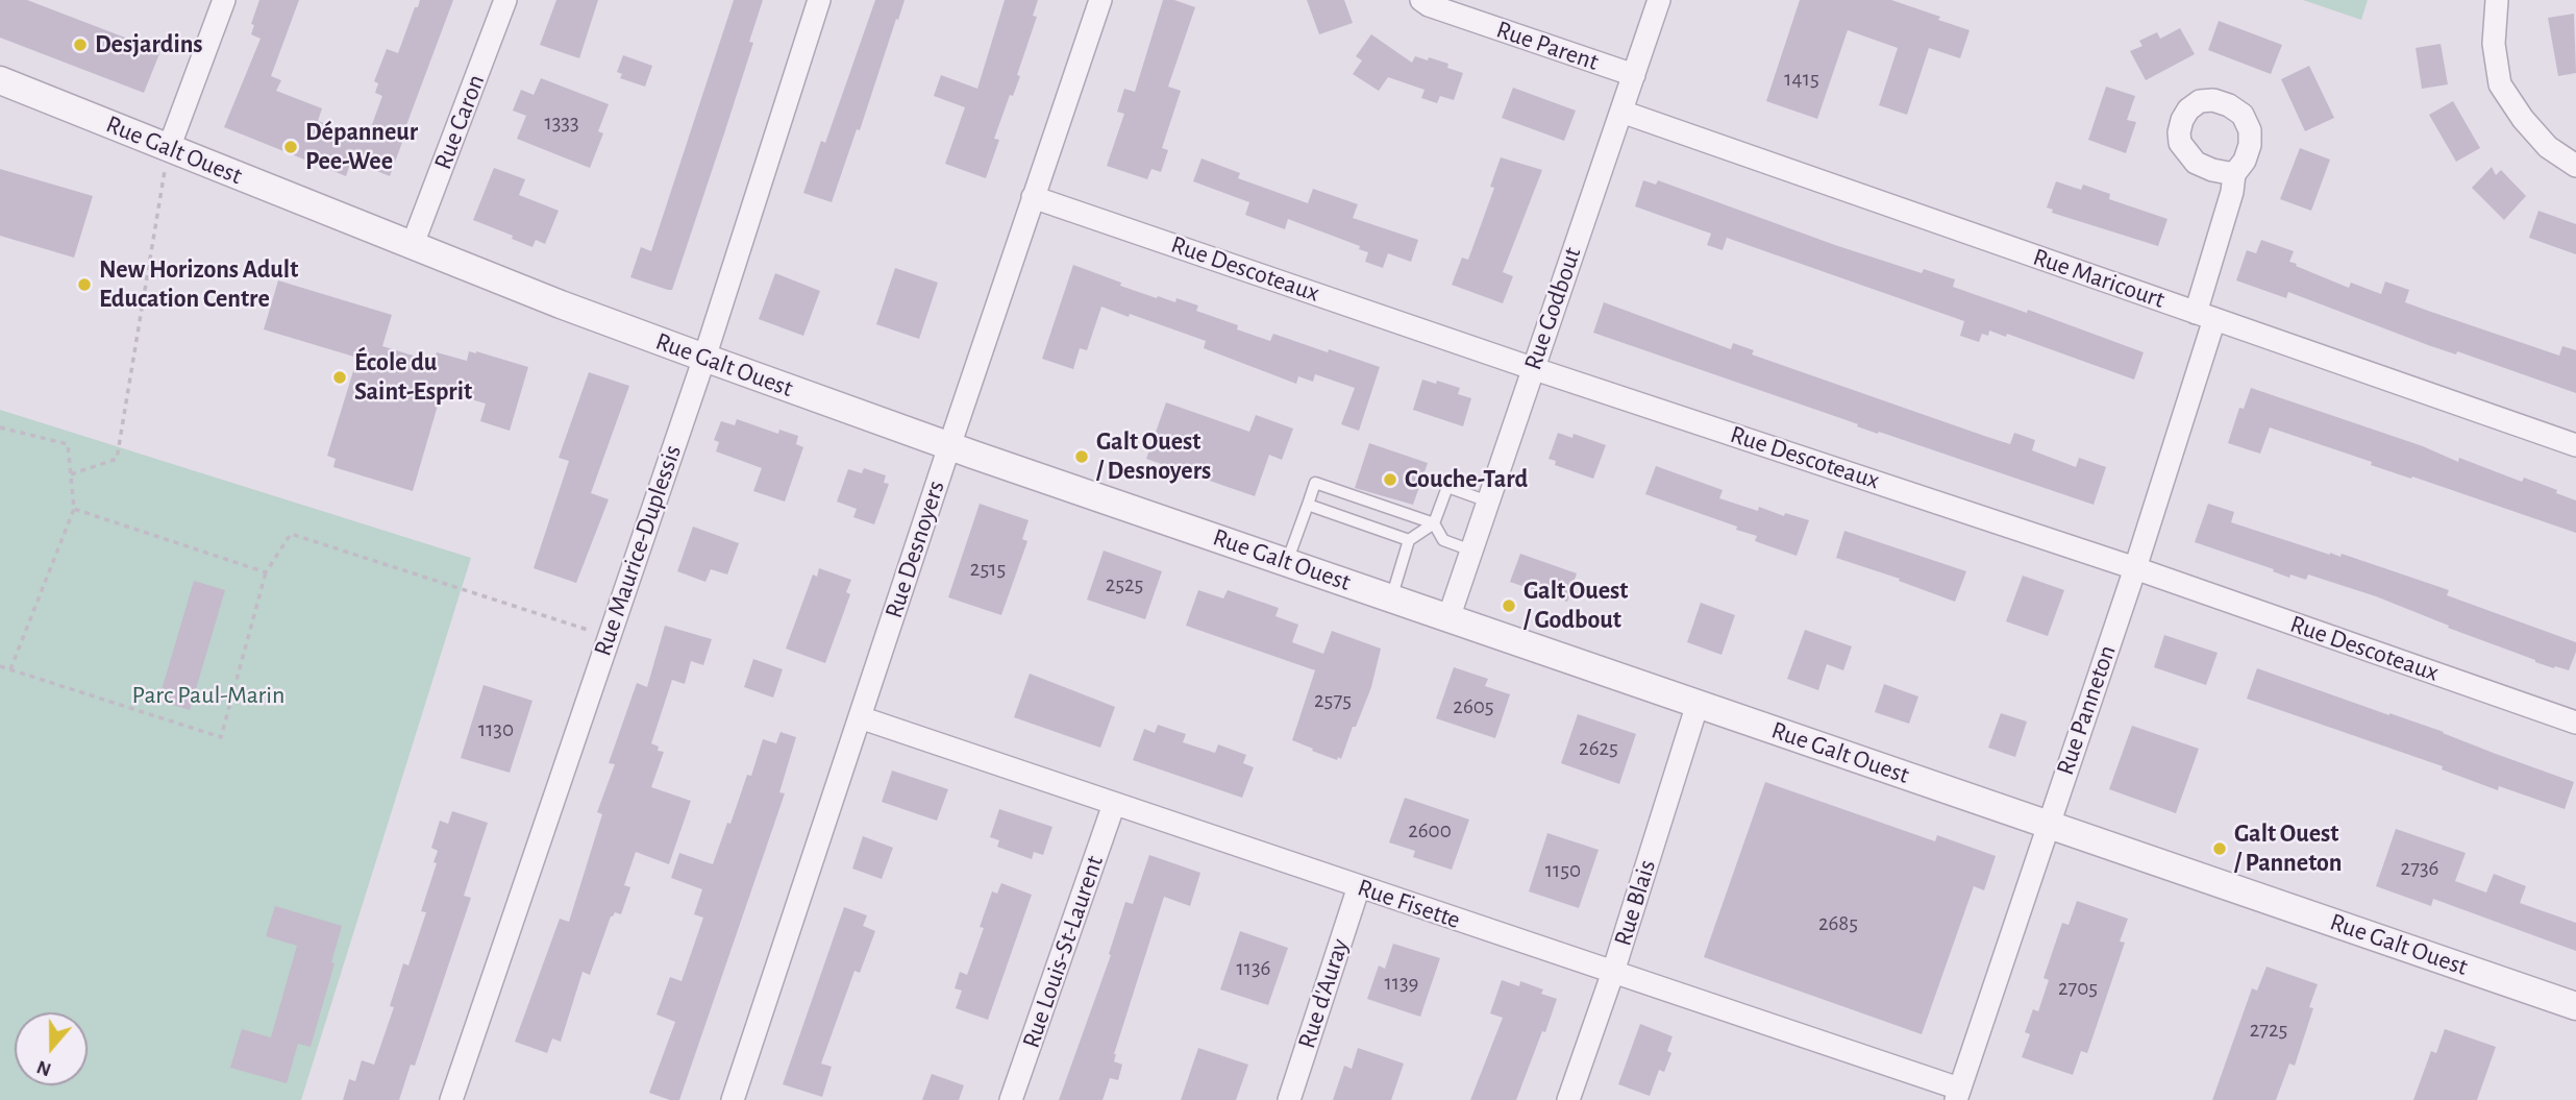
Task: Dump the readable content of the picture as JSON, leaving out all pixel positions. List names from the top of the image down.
{
  "streets": {
    "street": [
      "Rue Parent",
      "Rue Caron",
      "Rue Galt Ouest",
      "Rue Descoteaux",
      "Rue Maricourt",
      "Rue Godbout",
      "Rue Desnoyers",
      "Rue Maurice-Duplessis",
      "Rue Panneton",
      "Rue Blais",
      "Rue Fisette",
      "Rue Louis-St-Laurent",
      "Rue d'Auray"
    ]
  },
  "crossings": [
    ["Rue Parent", "Rue Godbout"],
    ["Rue Caron", "Rue Galt Ouest"],
    ["Rue Galt Ouest", "Rue Godbout"],
    ["Rue Galt Ouest", "Rue Desnoyers"],
    ["Rue Galt Ouest", "Rue Maurice-Duplessis"],
    ["Rue Galt Ouest", "Rue Panneton"],
    ["Rue Galt Ouest", "Rue Blais"],
    ["Rue Descoteaux", "Rue Godbout"],
    ["Rue Descoteaux", "Rue Desnoyers"],
    ["Rue Descoteaux", "Rue Panneton"],
    ["Rue Maricourt", "Rue Godbout"],
    ["Rue Maricourt", "Rue Panneton"],
    ["Rue Desnoyers", "Rue Fisette"],
    ["Rue Panneton", "Rue Fisette"],
    ["Rue Blais", "Rue Fisette"],
    ["Rue Fisette", "Rue Louis-St-Laurent"],
    ["Rue Fisette", "Rue d'Auray"]
  ],
  "parks": ["Parc Paul-Marin"],
  "places": [
    "Desjardins",
    "Dépanneur Pee-Wee",
    "New Horizons Adult Education Centre",
    "École du Saint-Esprit",
    "Galt Ouest / Desnoyers",
    "Couche-Tard",
    "Galt Ouest / Godbout",
    "Galt Ouest / Panneton"
  ],
  "house_numbers": [
    "1415",
    "1333",
    "2515",
    "2525",
    "2575",
    "2605",
    "1130",
    "2625",
    "2600",
    "2736",
    "1150",
    "2685",
    "1136",
    "1139",
    "2705",
    "2725"
  ],
  "north": "bottom"
}
